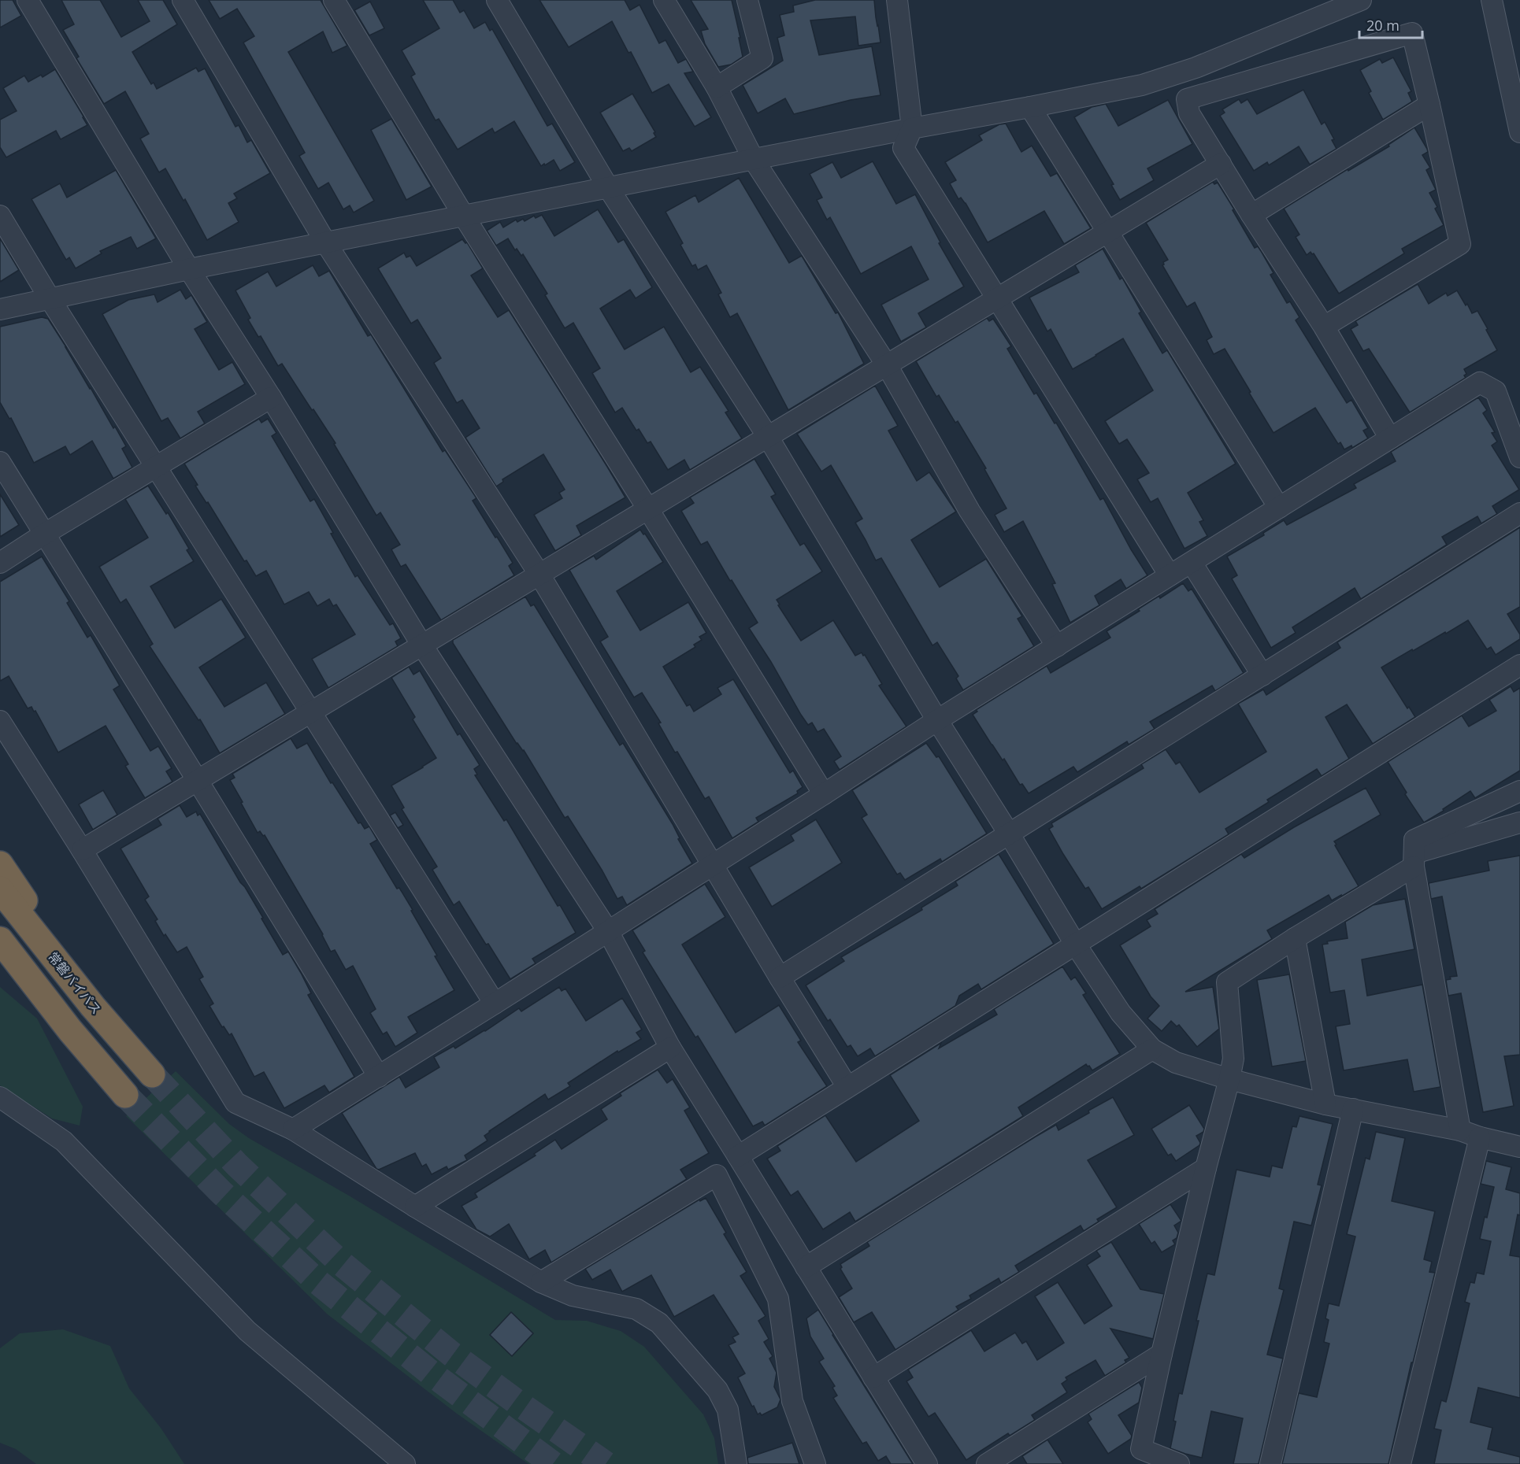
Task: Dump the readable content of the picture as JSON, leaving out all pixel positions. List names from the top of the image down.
{
  "streets": {
    "highway": ["常磐バイパス"]
  },
  "scale_bar": "20 m"
}
